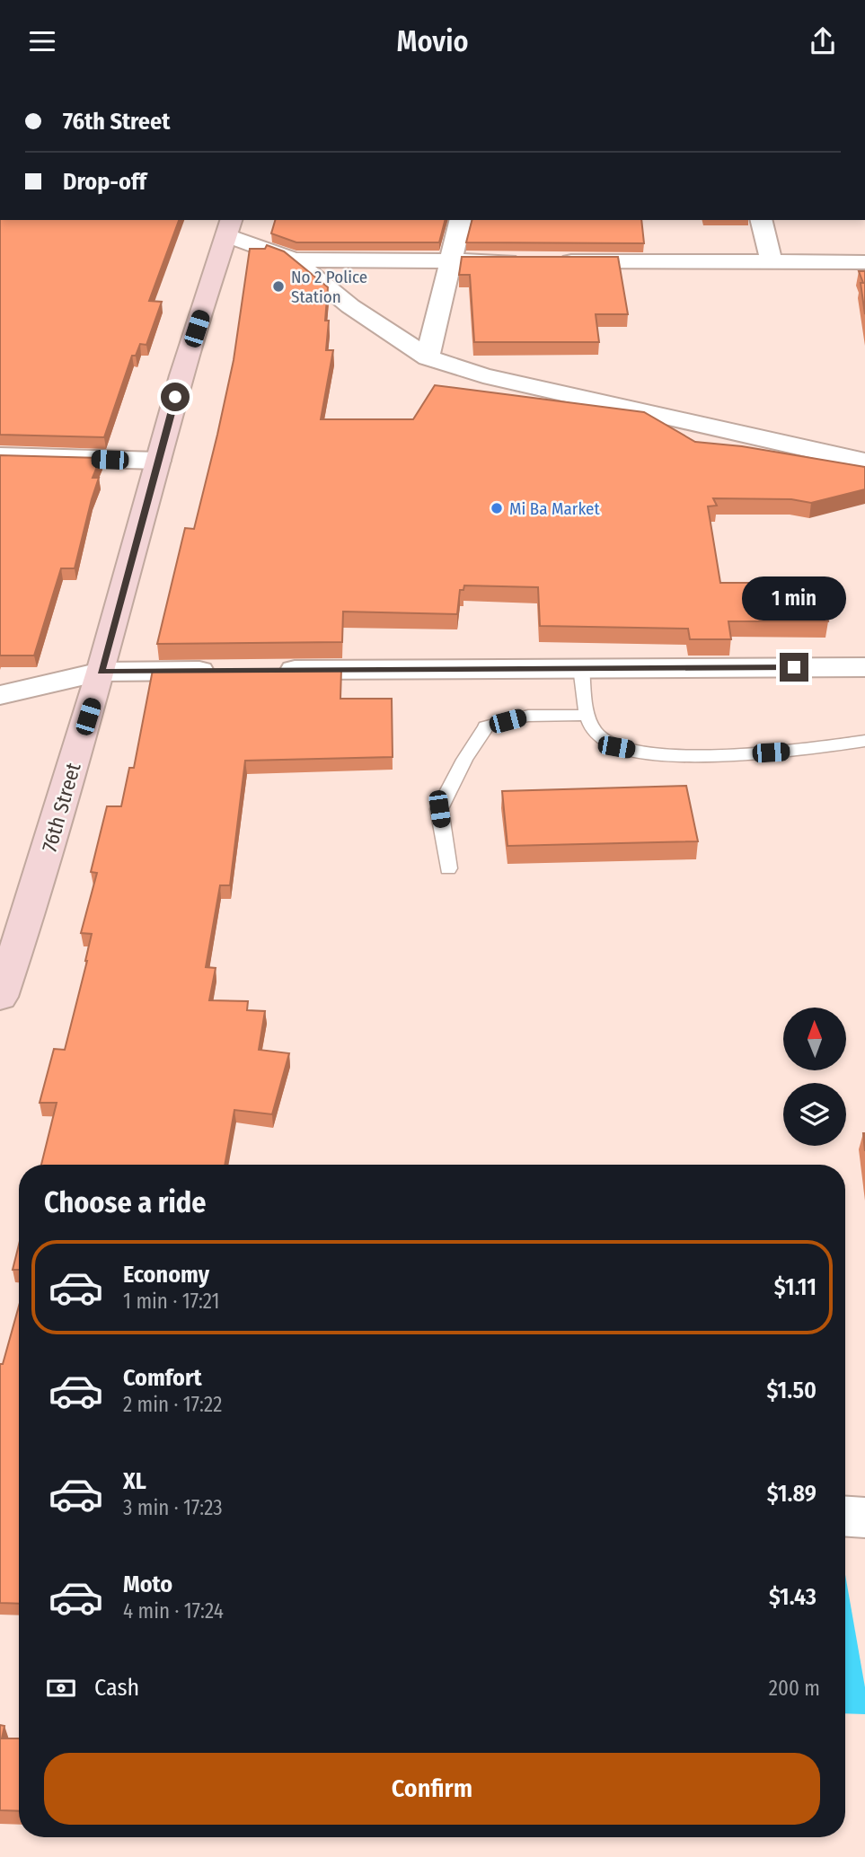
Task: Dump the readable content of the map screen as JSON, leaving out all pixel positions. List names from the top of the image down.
{
  "streets": {
    "street": ["76th Street"]
  },
  "places": ["No 2 Police Station", "Mi Ba Market"],
  "north": "top",
  "page": {
    "header": "Movio",
    "banner": ["76th Street", "Drop-off"],
    "bubble": "1 min",
    "heading": "Choose a ride",
    "list": [
      {
        "name": "Economy",
        "note": "1 min · 17:21",
        "value": "$1.11"
      },
      {
        "name": "Comfort",
        "note": "2 min · 17:22",
        "value": "$1.50"
      },
      {
        "name": "XL",
        "note": "3 min · 17:23",
        "value": "$1.89"
      },
      {
        "name": "Moto",
        "note": "4 min · 17:24",
        "value": "$1.43"
      }
    ],
    "pay": ["Cash", "200 m"],
    "buttons": "Confirm"
  }
}
